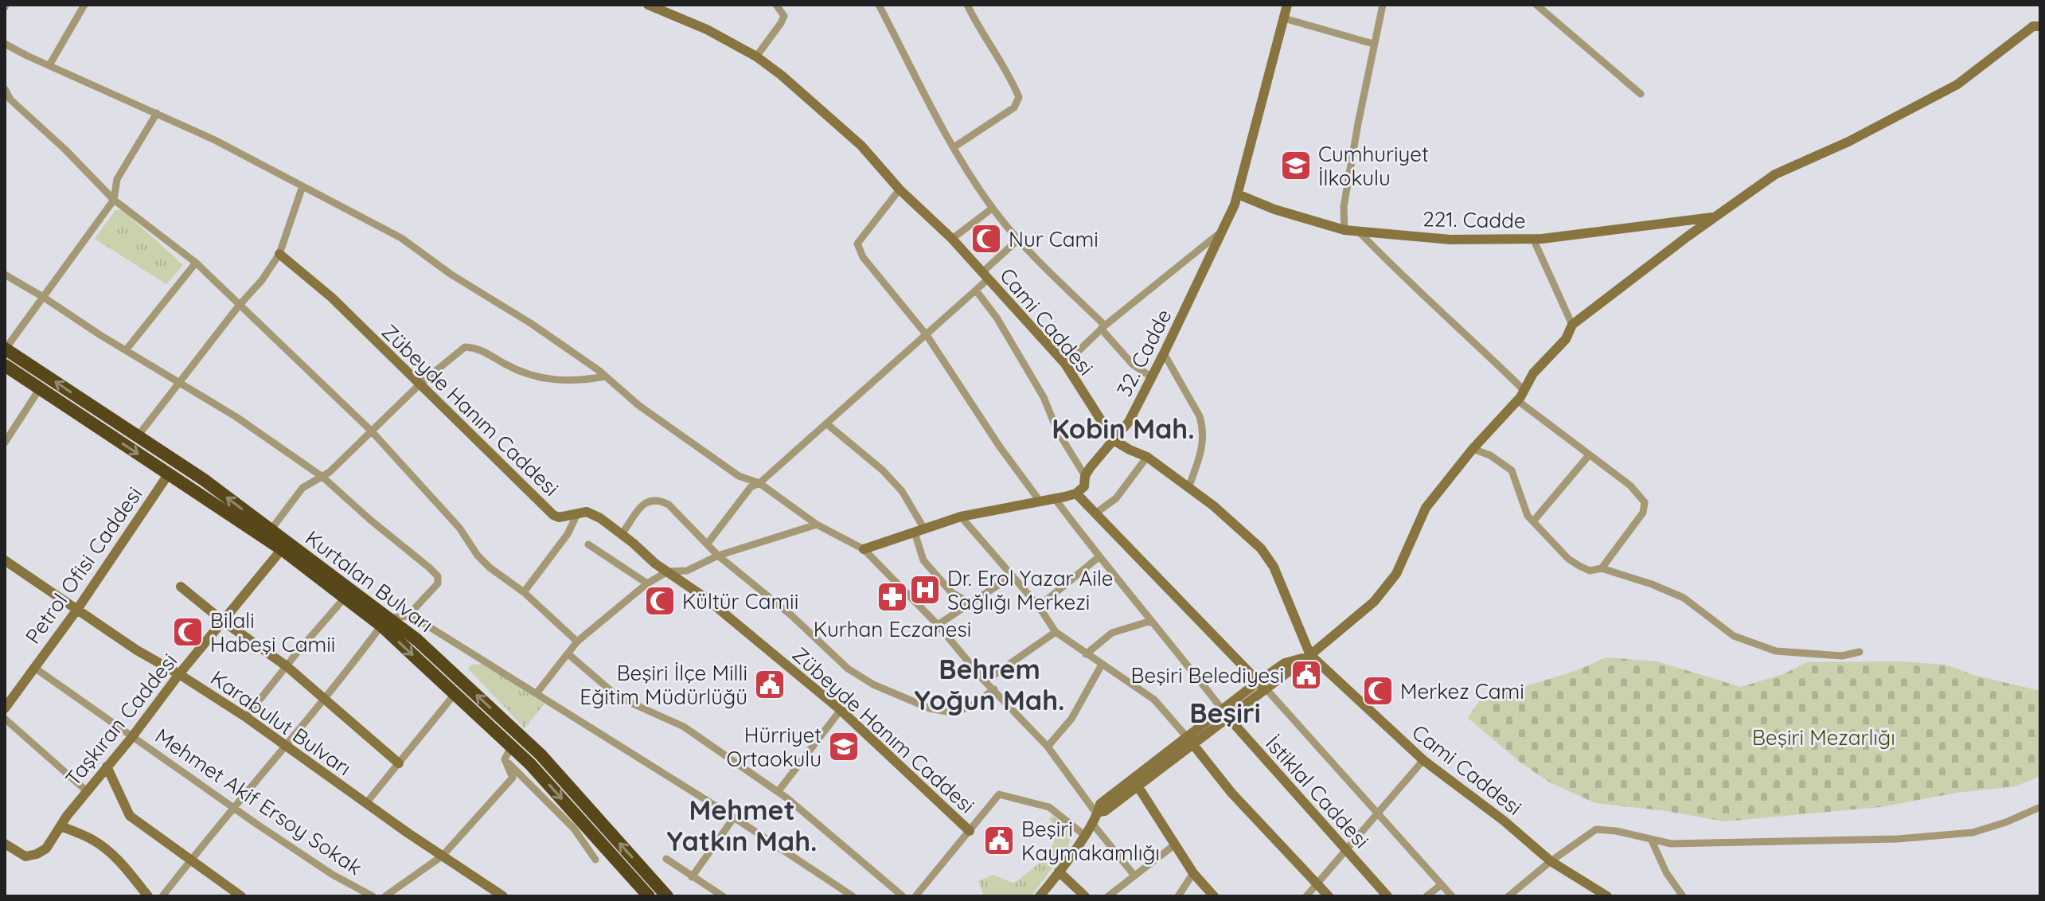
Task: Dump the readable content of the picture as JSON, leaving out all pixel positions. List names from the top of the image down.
{
  "streets": {
    "highway": ["Kurtalan Bulvarı"],
    "street": [
      "221. Cadde",
      "Cami Caddesi",
      "32. Cadde",
      "Zübeyde Hanım Caddesi",
      "Petrol Ofisi Caddesi",
      "Taşkıran Caddesi",
      "Karabulut Bulvarı",
      "İstiklal Caddesi",
      "Mehmet Akif Ersoy Sokak"
    ]
  },
  "crossings": [
    ["221. Cadde", "32. Cadde"],
    ["Cami Caddesi", "32. Cadde"],
    ["Petrol Ofisi Caddesi", "Kurtalan Bulvarı"],
    ["Petrol Ofisi Caddesi", "Karabulut Bulvarı"],
    ["Petrol Ofisi Caddesi", "Mehmet Akif Ersoy Sokak"],
    ["Kurtalan Bulvarı", "Taşkıran Caddesi"],
    ["Taşkıran Caddesi", "Karabulut Bulvarı"],
    ["Taşkıran Caddesi", "Mehmet Akif Ersoy Sokak"]
  ],
  "districts": [
    "Kobin Mah.",
    "Behrem Yoğun Mah.",
    "Beşiri",
    "Mehmet Yatkın Mah."
  ],
  "parks": ["Beşiri Mezarlığı"],
  "places": {
    "school or university": ["Cumhuriyet İlkokulu", "Hürriyet Ortaokulu"],
    "mosque": [
      "Nur Cami",
      "Kültür Camii",
      "Bilali Habeşi Camii",
      "Merkez Cami"
    ],
    "hospital": ["Dr. Erol Yazar Aile Sağlığı Merkezi"],
    "pharmacy": ["Kurhan Eczanesi"],
    "public building": ["Beşiri Belediyesi", "Beşiri İlçe Milli Eğitim Müdürlüğü", "Beşiri Kaymakamlığı"]
  }
}
